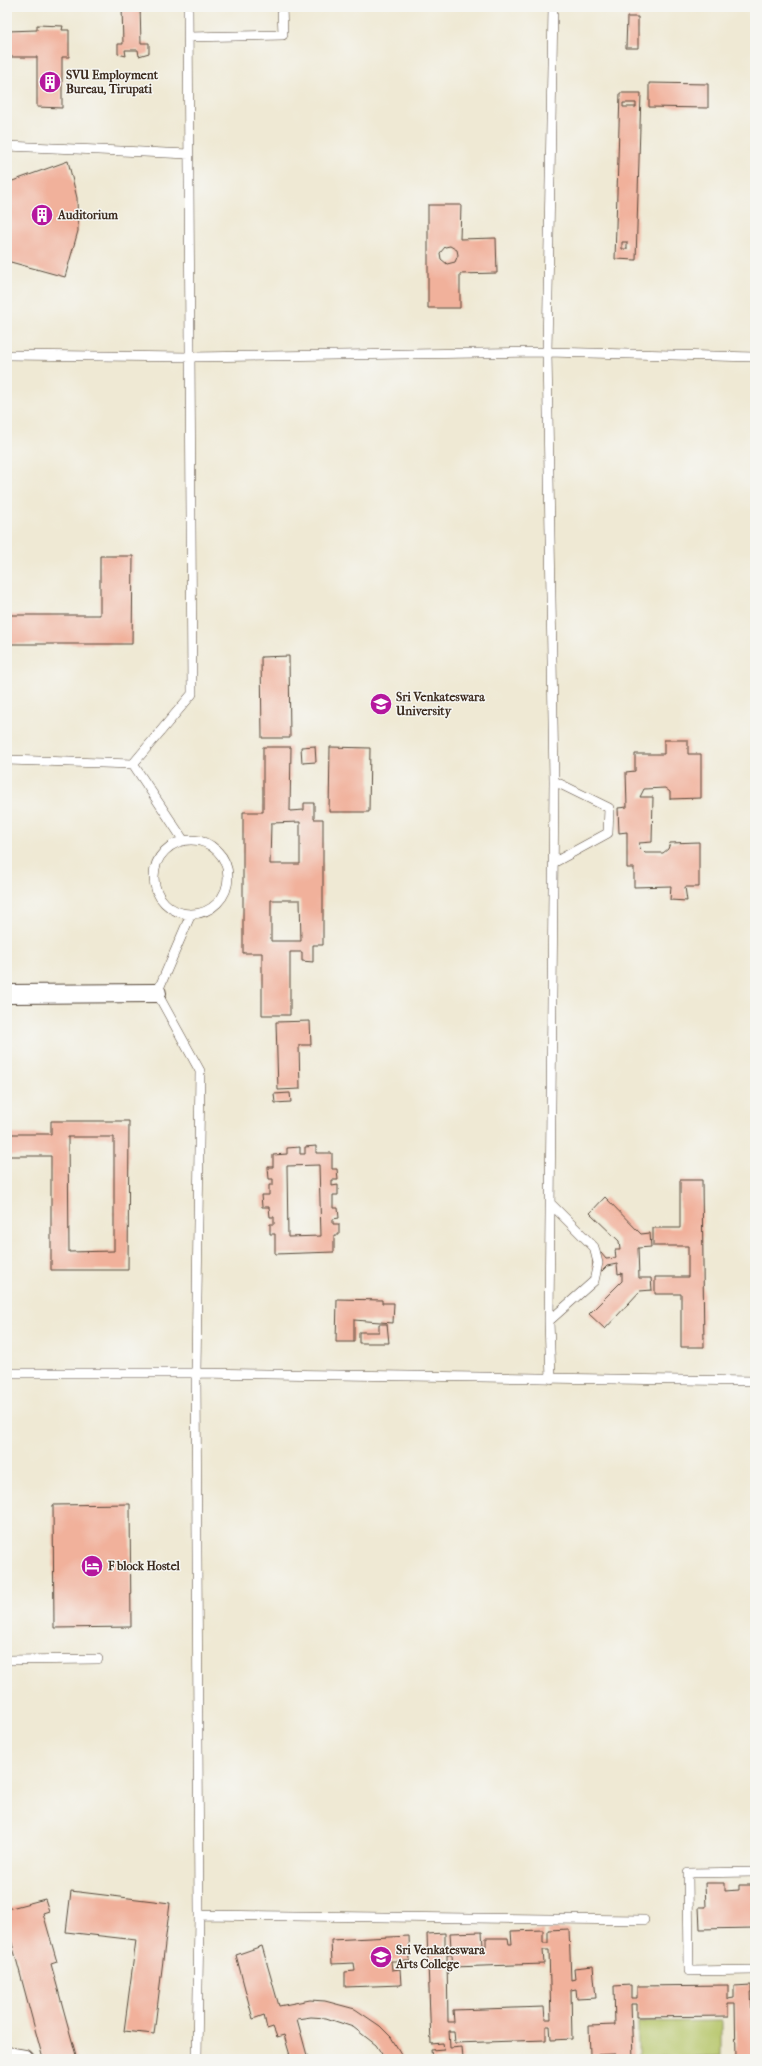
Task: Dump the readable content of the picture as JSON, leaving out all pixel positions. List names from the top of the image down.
{
  "places": {
    "building": ["SVU Employment Bureau, Tirupati", "Auditorium"],
    "school or university": ["Sri Venkateswara University", "Sri Venkateswara Arts College"],
    "hotel": ["F block Hostel"]
  }
}
